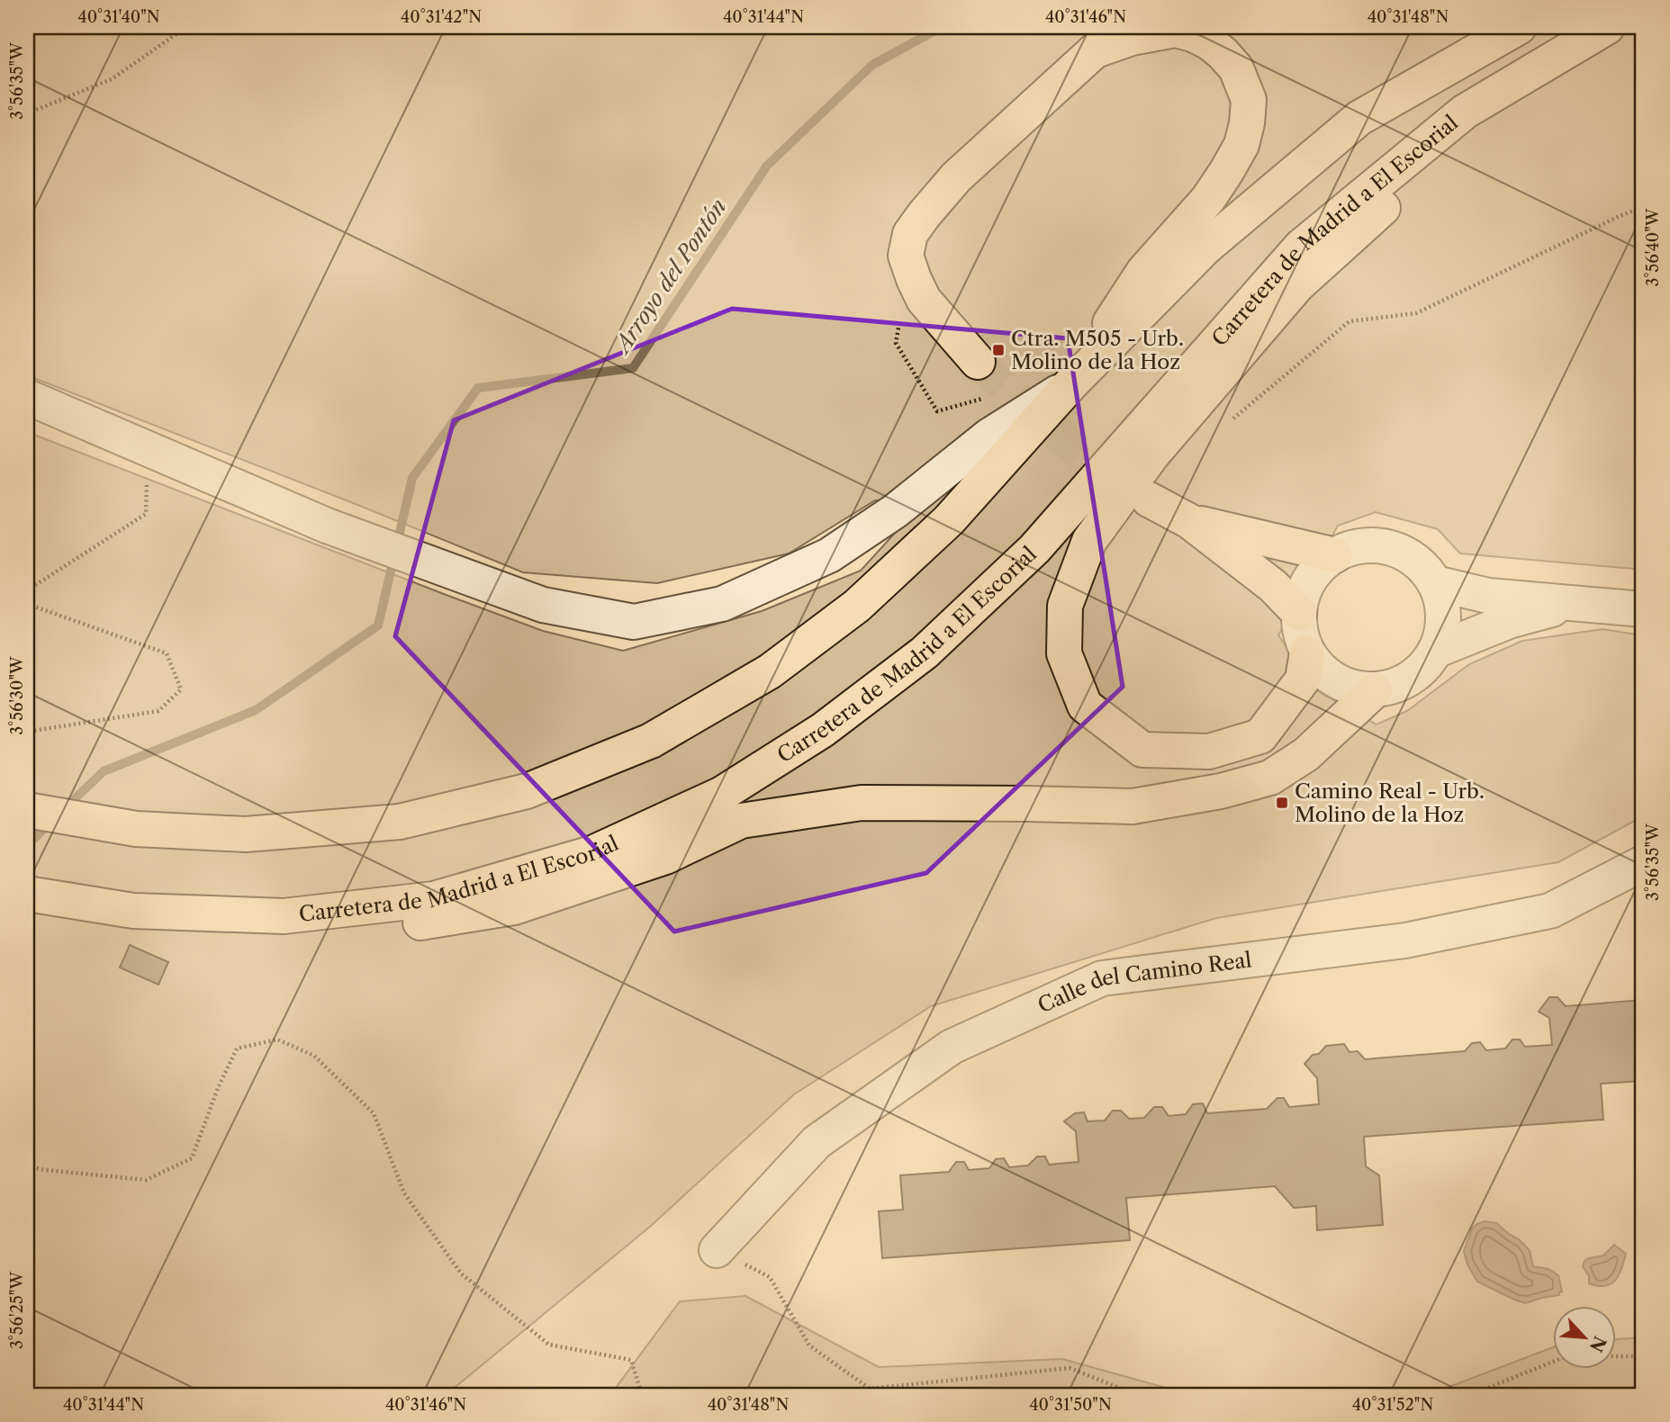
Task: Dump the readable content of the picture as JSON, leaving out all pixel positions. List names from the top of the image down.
{
  "streets": {
    "highway": ["Carretera de Madrid a El Escorial"],
    "street": ["Calle del Camino Real"]
  },
  "water": ["Arroyo del Pontón"],
  "places": {
    "transit": ["Ctra. M505 - Urb. Molino de la Hoz", "Camino Real - Urb. Molino de la Hoz"]
  },
  "north": "bottom right",
  "coordinates": [
    "40°31'40\"N",
    "40°31'42\"N",
    "40°31'44\"N",
    "40°31'46\"N",
    "40°31'48\"N",
    "3°56'35\"W",
    "3°56'40\"W",
    "3°56'30\"W",
    "3°56'25\"W",
    "40°31'50\"N",
    "40°31'52\"N"
  ]
}
